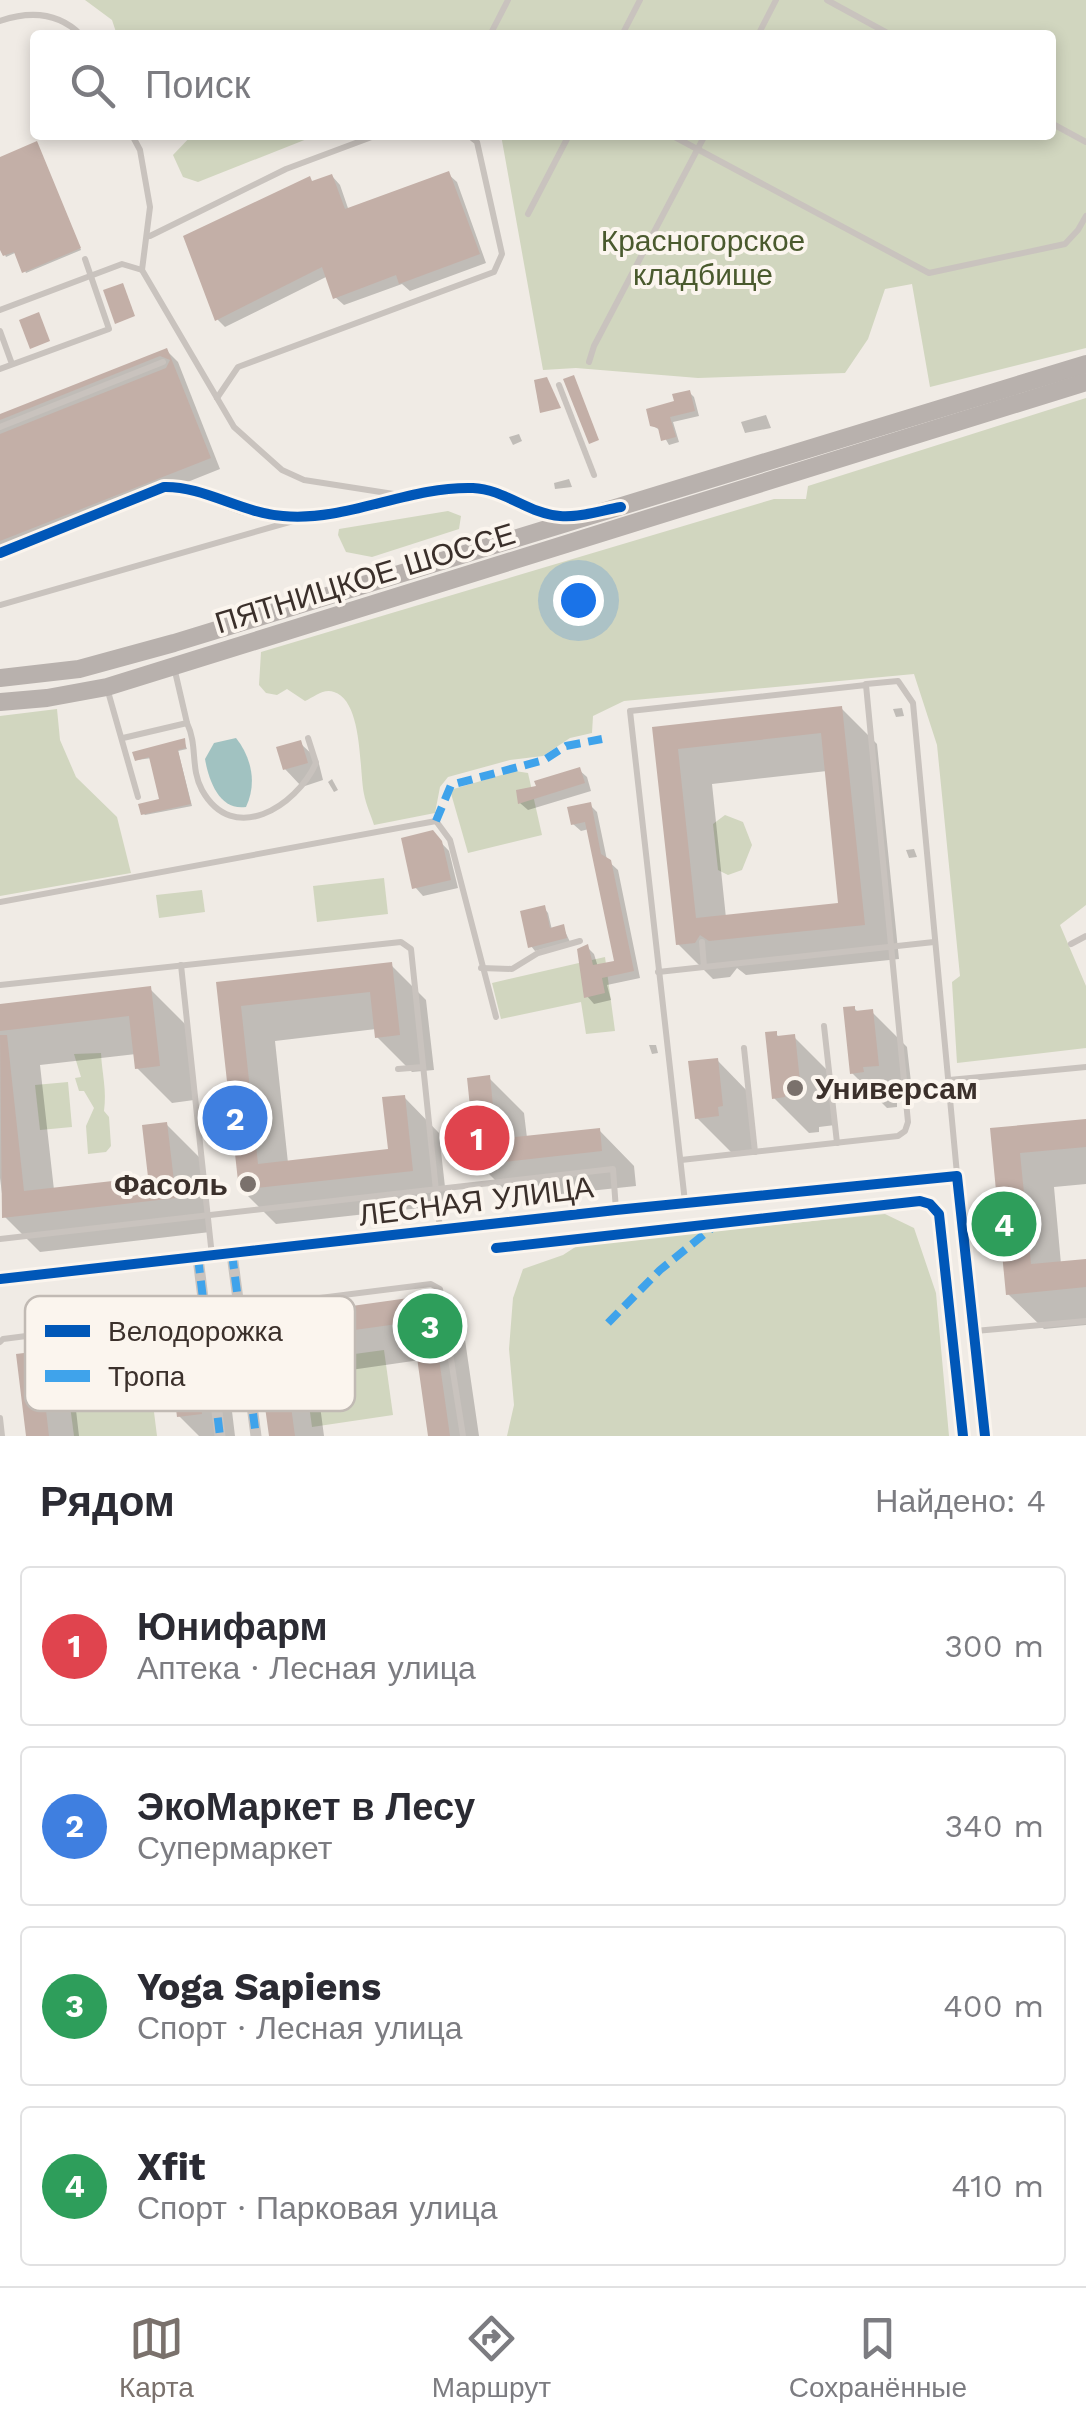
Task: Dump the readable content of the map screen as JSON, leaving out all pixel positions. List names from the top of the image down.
{
  "streets": {
    "main road": ["ПЯТНИЦКОЕ ШОССЕ"],
    "street": ["ЛЕСНАЯ УЛИЦА"]
  },
  "parks": ["Красногорское кладбище"],
  "places": ["Универсам", "Фасоль"],
  "legend": ["Велодорожка", "Тропа"],
  "page": {
    "search": "Поиск",
    "pins": [
      "2",
      "1",
      "4",
      "3"
    ],
    "heading": ["Рядом", "Найдено: 4"],
    "list": [
      {
        "mark": "1",
        "name": "Юнифарм",
        "note": "Аптека · Лесная улица",
        "value": "300 m"
      },
      {
        "mark": "2",
        "name": "ЭкоМаркет в Лесу",
        "note": "Супермаркет",
        "value": "340 m"
      },
      {
        "mark": "3",
        "name": "Yoga Sapiens",
        "note": "Спорт · Лесная улица",
        "value": "400 m"
      },
      {
        "mark": "4",
        "name": "Xfit",
        "note": "Спорт · Парковая улица",
        "value": "410 m"
      }
    ],
    "nav": ["Карта", "Маршрут", "Сохранённые"]
  }
}
